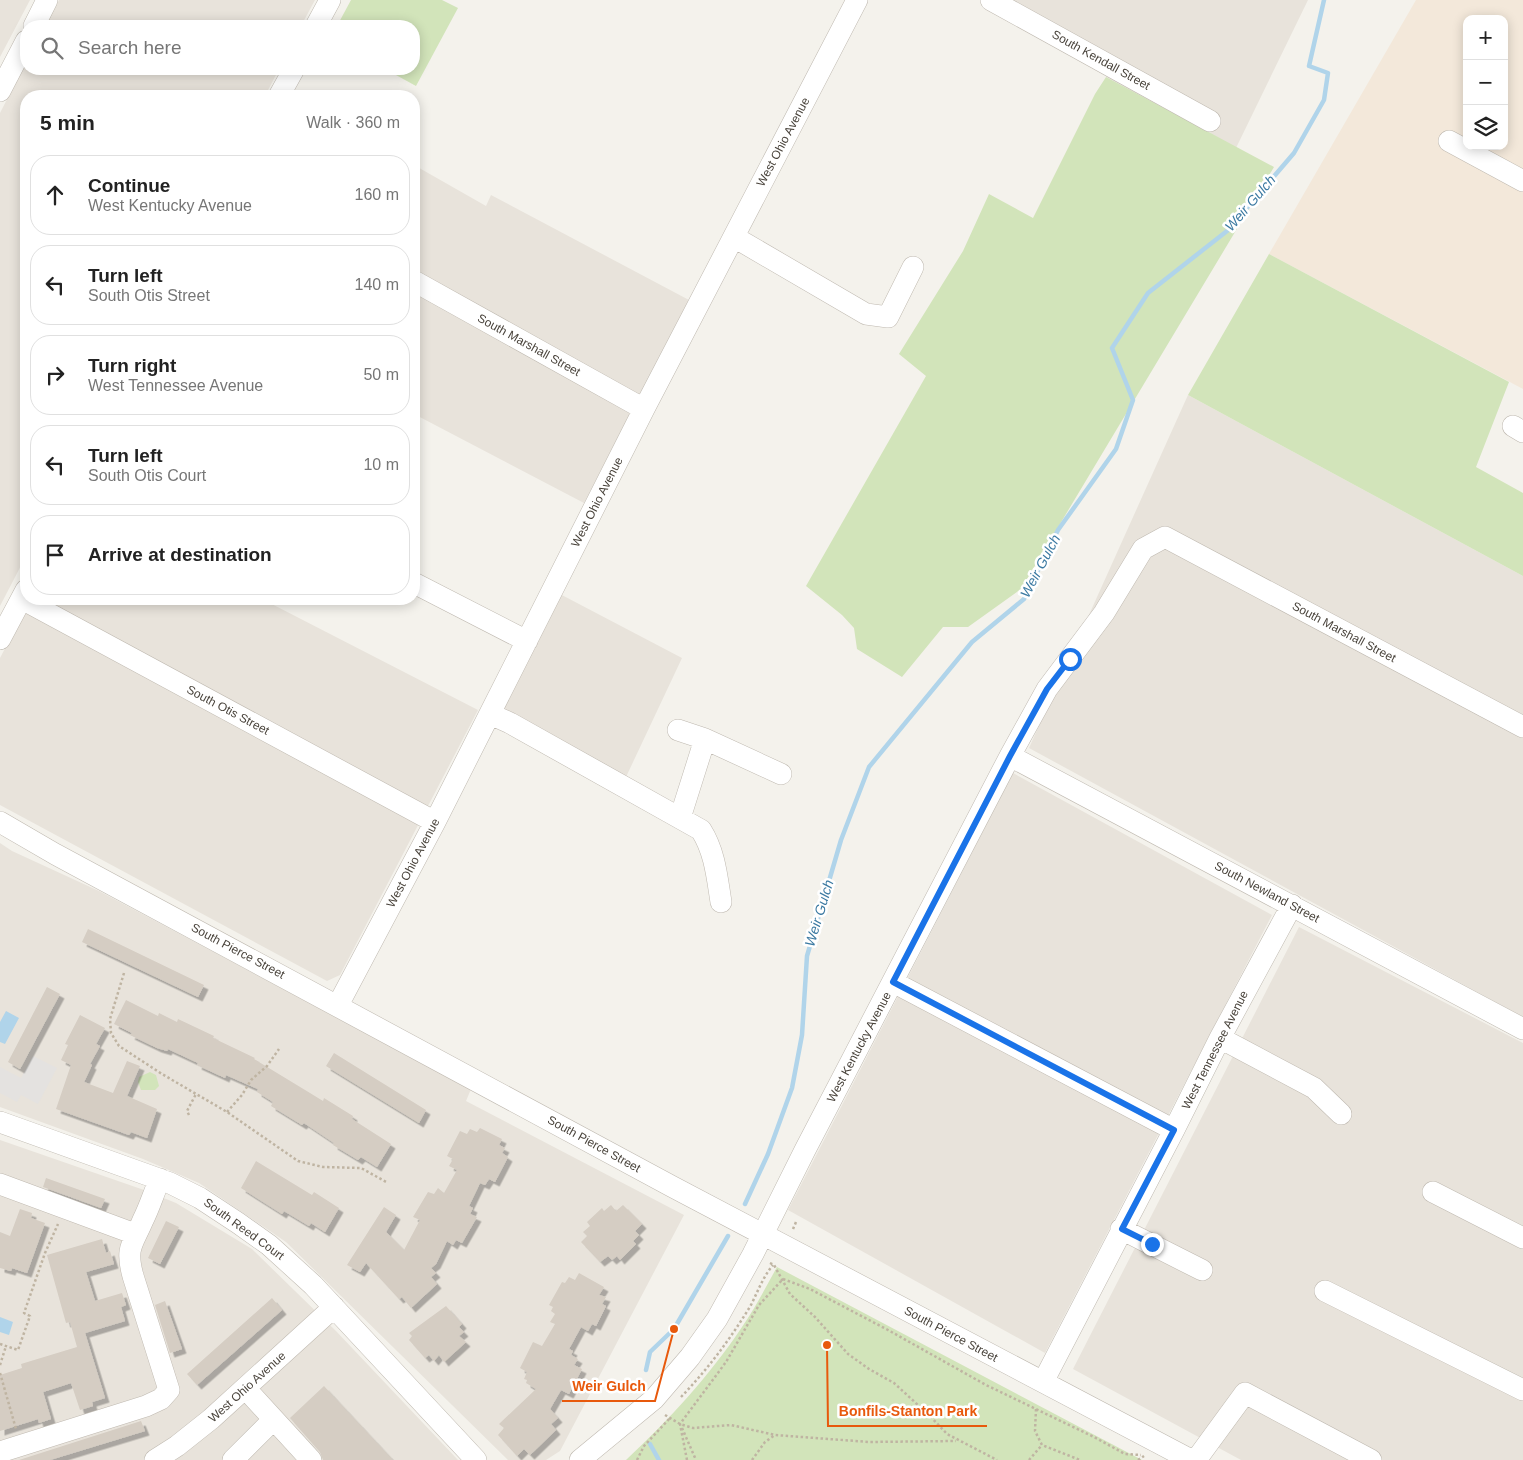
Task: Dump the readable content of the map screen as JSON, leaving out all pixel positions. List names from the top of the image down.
{
  "streets": {
    "street": [
      "South Kendall Street",
      "West Ohio Avenue",
      "South Marshall Street",
      "South Otis Street",
      "South Newland Street",
      "South Pierce Street",
      "West Kentucky Avenue",
      "West Tennessee Avenue",
      "South Reed Court"
    ]
  },
  "crossings": [
    ["West Ohio Avenue", "South Marshall Street"],
    ["West Ohio Avenue", "South Otis Street"],
    ["West Ohio Avenue", "South Pierce Street"],
    ["West Ohio Avenue", "South Reed Court"],
    ["South Marshall Street", "West Kentucky Avenue"],
    ["South Newland Street", "West Kentucky Avenue"],
    ["South Newland Street", "West Tennessee Avenue"],
    ["South Pierce Street", "West Kentucky Avenue"],
    ["South Pierce Street", "West Tennessee Avenue"]
  ],
  "water": ["Weir Gulch"],
  "places": ["Weir Gulch", "Bonfils-Stanton Park"],
  "page": {
    "map_buttons": ["+", "−"],
    "search": "Search here",
    "heading": ["5 min", "Walk · 360 m"],
    "list": [
      ["Continue", "West Kentucky Avenue", "160 m"],
      ["Turn left", "South Otis Street", "140 m"],
      ["Turn right", "West Tennessee Avenue", "50 m"],
      ["Turn left", "South Otis Court", "10 m"],
      "Arrive at destination"
    ]
  }
}
